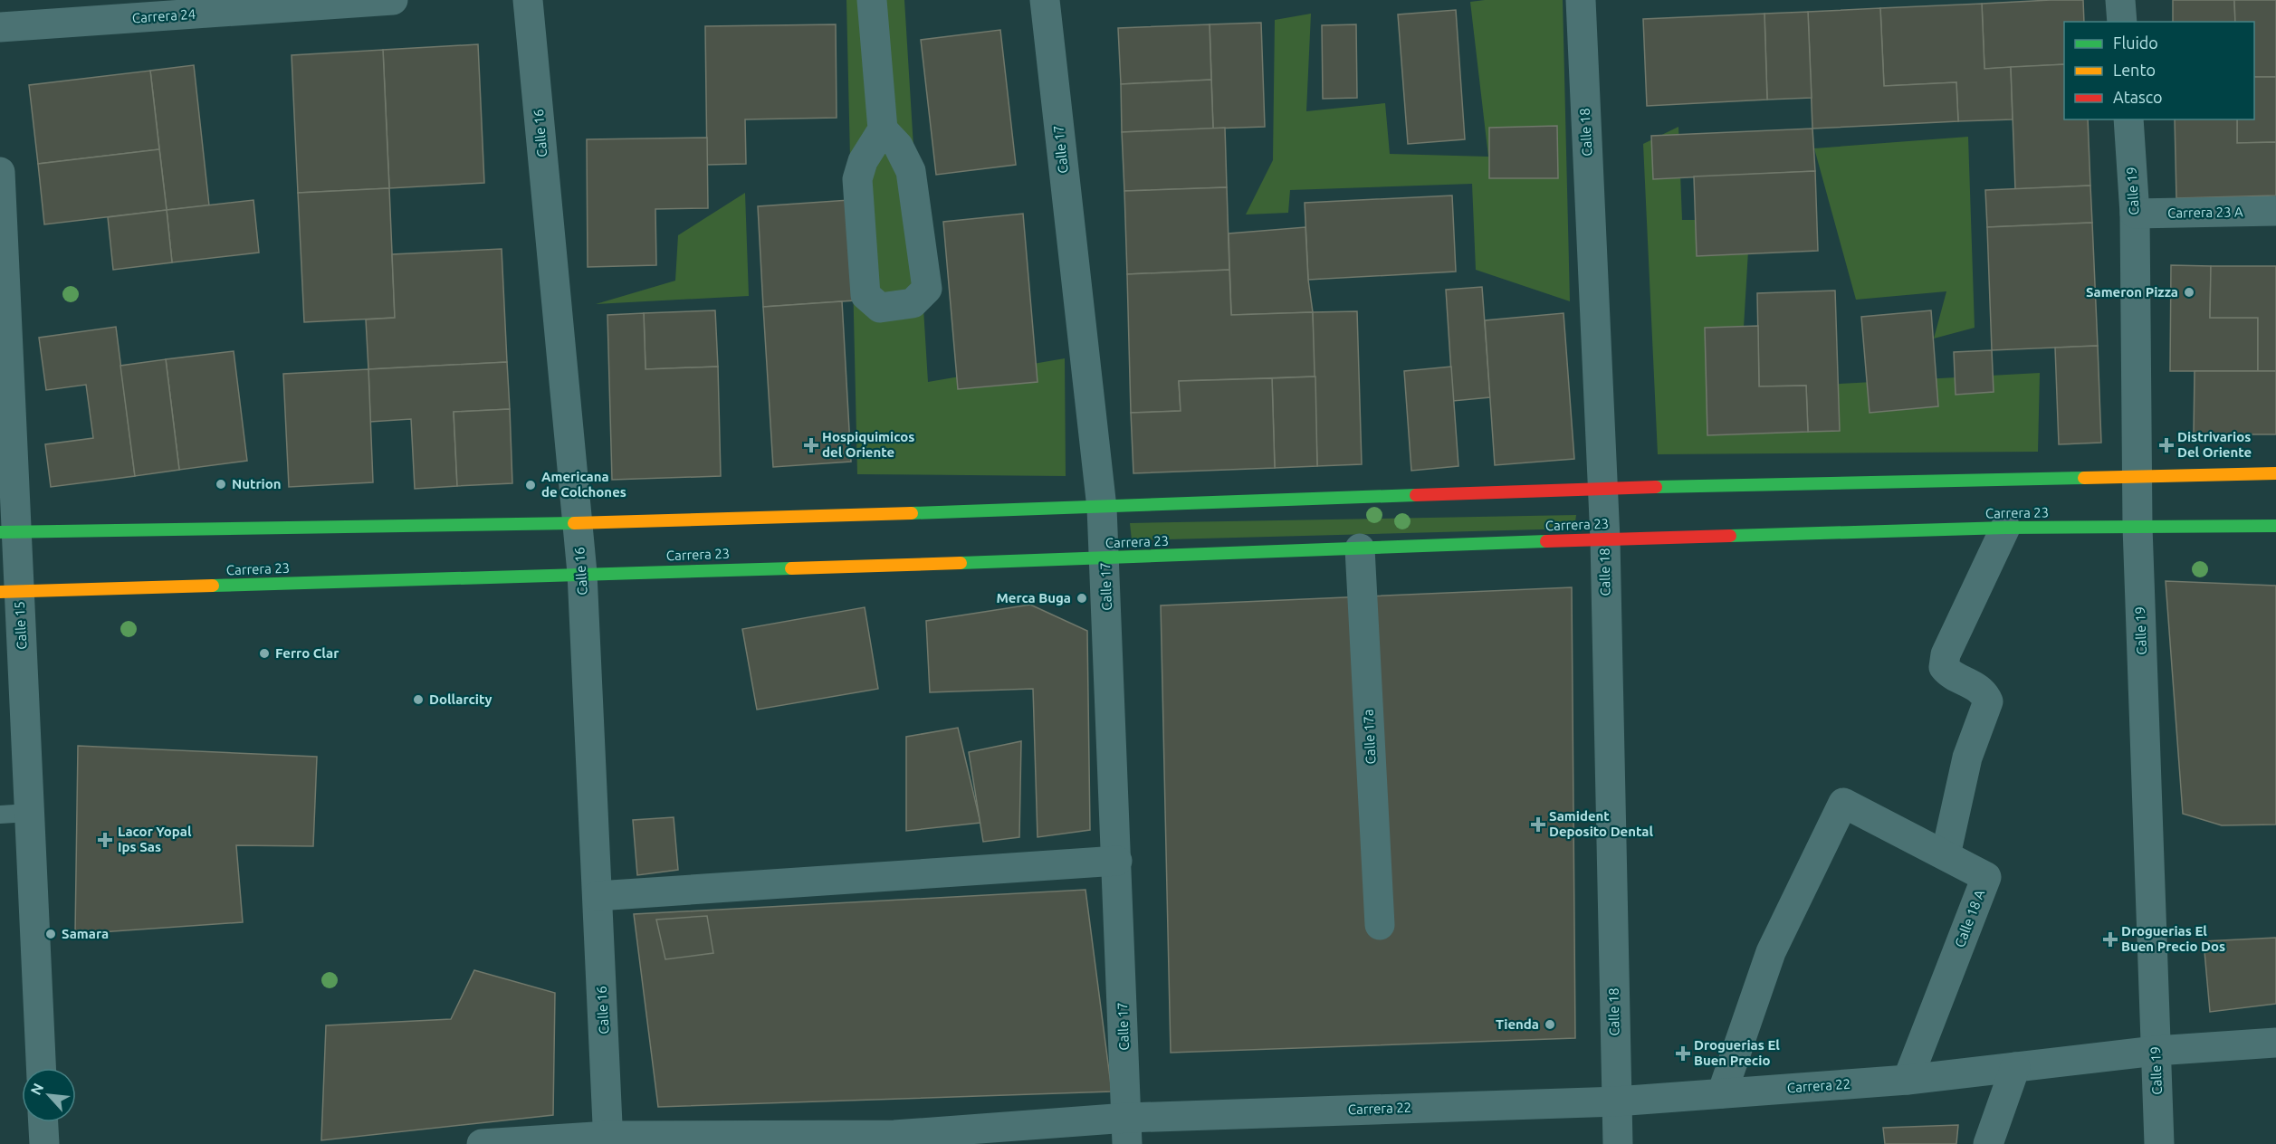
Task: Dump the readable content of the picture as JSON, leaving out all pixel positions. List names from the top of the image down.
{
  "streets": {
    "street": [
      "Carrera 24",
      "Calle 18",
      "Calle 16",
      "Calle 17",
      "Calle 19",
      "Carrera 23 A",
      "Carrera 23",
      "Calle 15",
      "Calle 17a",
      "Calle 18 A",
      "Carrera 22"
    ]
  },
  "crossings": [
    ["Calle 18", "Carrera 23"],
    ["Calle 18", "Carrera 22"],
    ["Calle 16", "Carrera 23"],
    ["Calle 16", "Carrera 22"],
    ["Calle 17", "Carrera 23"],
    ["Calle 17", "Carrera 22"],
    ["Calle 19", "Carrera 23 A"],
    ["Calle 19", "Carrera 23"],
    ["Calle 19", "Carrera 22"],
    ["Carrera 23", "Calle 15"],
    ["Carrera 23", "Calle 17a"],
    ["Calle 18 A", "Carrera 22"]
  ],
  "places": {
    "other": [
      "Sameron Pizza",
      "Nutrion",
      "Americana de Colchones",
      "Merca Buga",
      "Ferro Clar",
      "Dollarcity",
      "Samara",
      "Tienda"
    ],
    "health": [
      "Hospiquimicos del Oriente",
      "Distrivarios Del Oriente",
      "Samident Deposito Dental",
      "Lacor Yopal Ips Sas",
      "Droguerias El Buen Precio Dos",
      "Droguerias El Buen Precio"
    ]
  },
  "legend": ["Fluido", "Lento", "Atasco"],
  "north": "top left"
}
